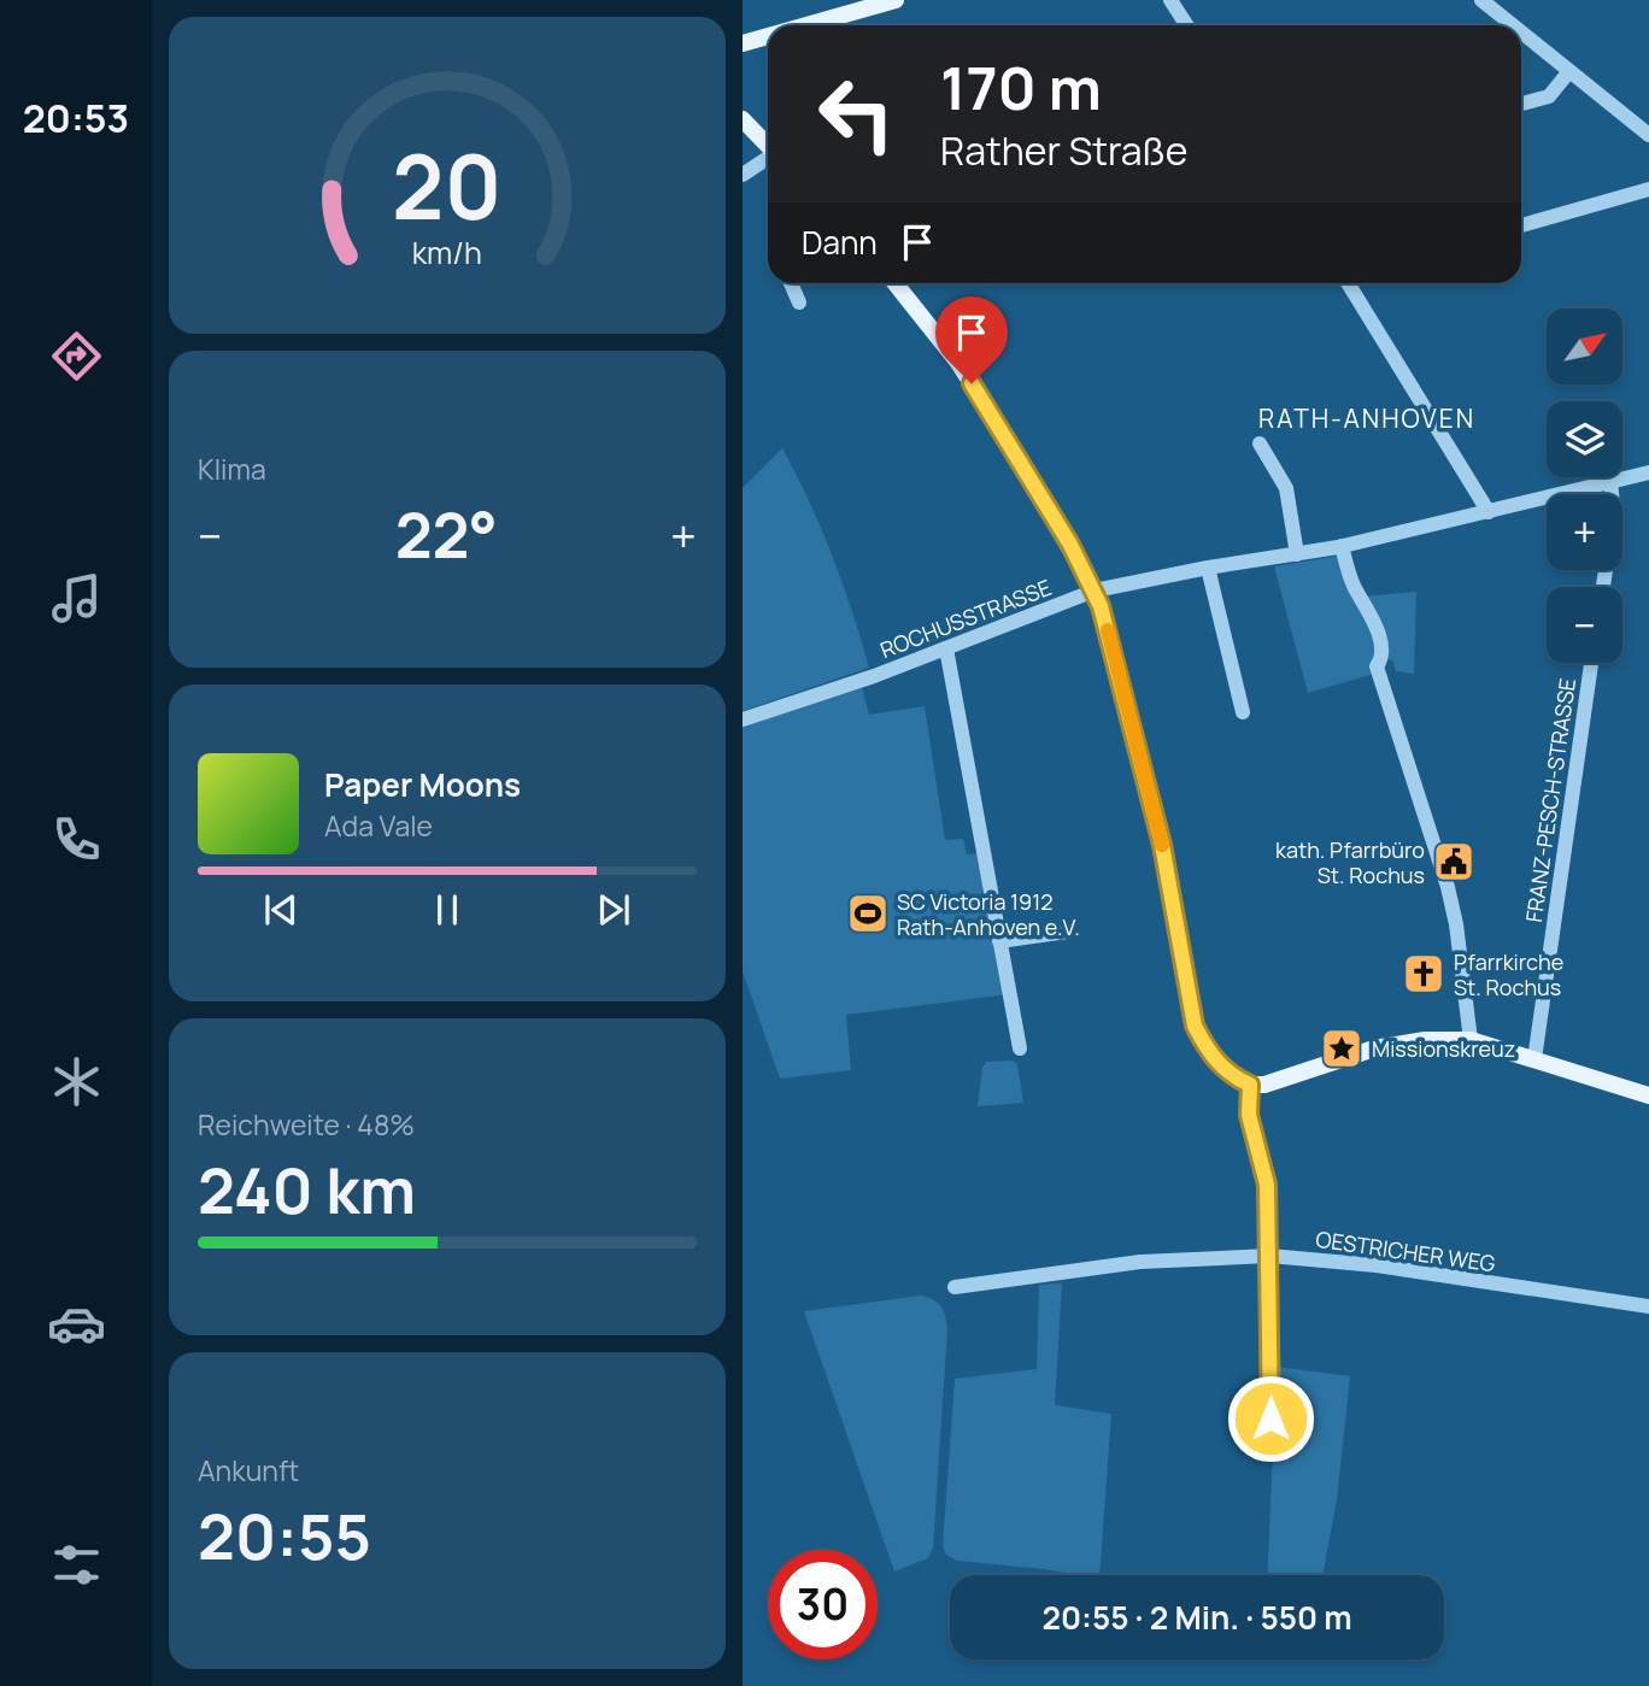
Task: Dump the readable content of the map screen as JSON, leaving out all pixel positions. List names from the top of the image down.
{
  "streets": {
    "street": ["ROCHUSSTRASSE", "FRANZ-PESCH-STRASSE", "OESTRICHER WEG"]
  },
  "districts": ["RATH-ANHOVEN"],
  "places": {
    "public building": ["kath. Pfarrbüro St. Rochus"],
    "sports": ["SC Victoria 1912 Rath-Anhoven e.V."],
    "church": ["Pfarrkirche St. Rochus"],
    "place": ["Missionskreuz"]
  },
  "north": "top right",
  "page": {
    "tabs": "20:53",
    "turn": ["170 m", "Rather Straße"],
    "then": "Dann",
    "map_buttons": ["+", "−"],
    "tile": [
      "Klima",
      ["Reichweite · 48%", "240 km"],
      ["Ankunft", "20:55"]
    ],
    "heat": ["−", "22°", "+"],
    "song": ["Paper Moons", "Ada Vale"],
    "limit": "30",
    "trip": "20:55 · 2 Min. · 550 m",
    "gauge": ["20", "km/h"]
  }
}
